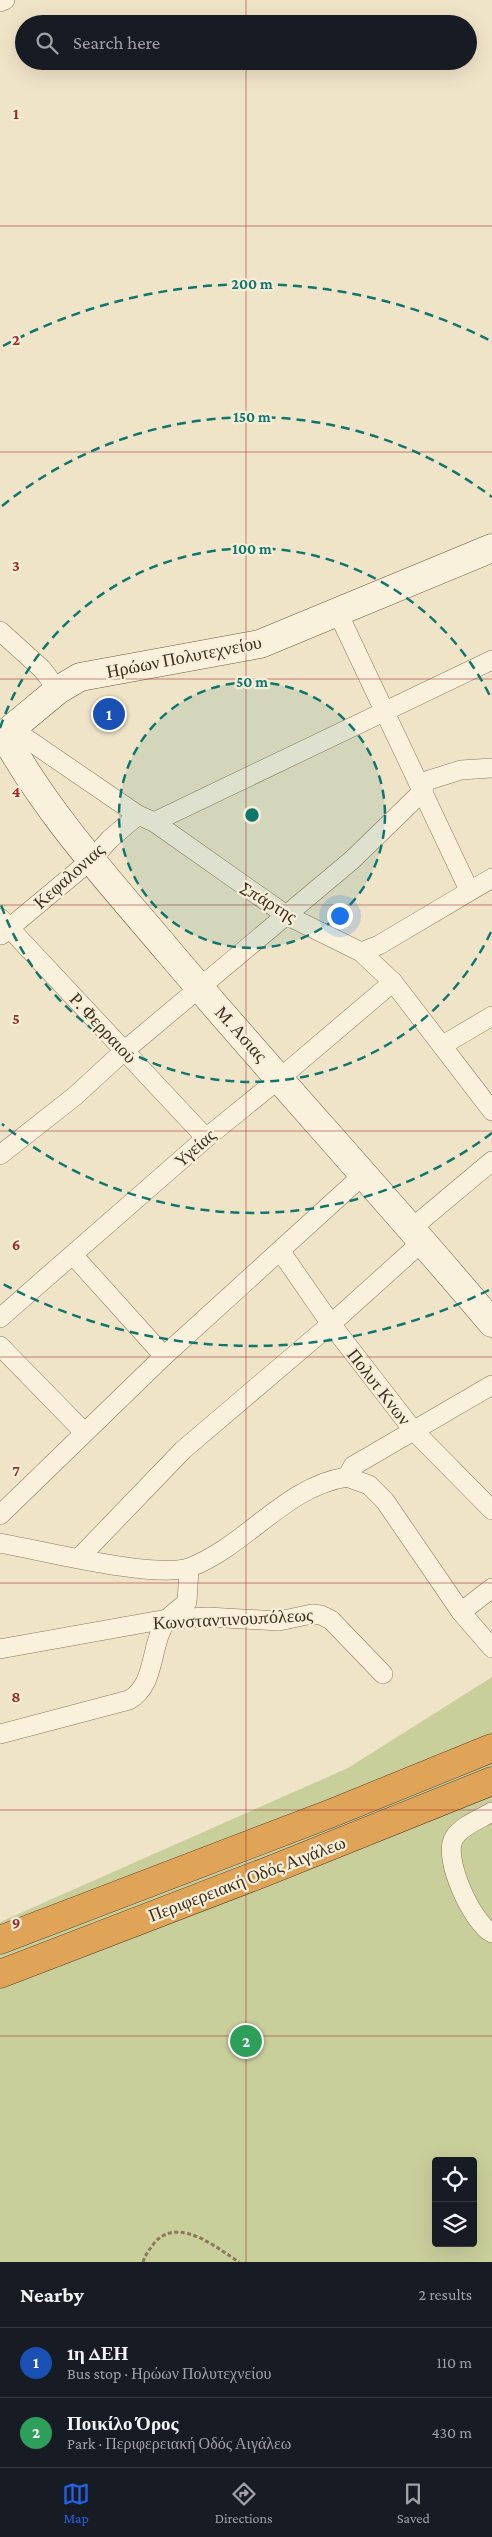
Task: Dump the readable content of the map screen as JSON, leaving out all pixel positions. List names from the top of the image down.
{
  "streets": {
    "highway": ["Περιφερειακή Οδός Αιγάλεω"],
    "street": [
      "Ηρώων Πολυτεχνείου",
      "Κεφαλονιας",
      "Σπάρτης",
      "Ρ. Φερραιου",
      "Μ. Ασιας",
      "Υγείας",
      "Πολυτ Κνων",
      "Κωνσταντινουπόλεως"
    ]
  },
  "crossings": [
    ["Ηρώων Πολυτεχνείου", "Σπάρτης"],
    ["Ηρώων Πολυτεχνείου", "Μ. Ασιας"],
    ["Κεφαλονιας", "Σπάρτης"],
    ["Κεφαλονιας", "Ρ. Φερραιου"],
    ["Κεφαλονιας", "Μ. Ασιας"],
    ["Σπάρτης", "Μ. Ασιας"],
    ["Σπάρτης", "Υγείας"],
    ["Ρ. Φερραιου", "Υγείας"],
    ["Μ. Ασιας", "Υγείας"]
  ],
  "page": {
    "search": "Search here",
    "pins": ["1", "2"],
    "heading": ["Nearby", "2 results"],
    "list": [
      {
        "mark": "1",
        "name": "1η ΔΕΗ",
        "note": "Bus stop · Ηρώων Πολυτεχνείου",
        "value": "110 m"
      },
      {
        "mark": "2",
        "name": "Ποικίλο Όρος",
        "note": "Park · Περιφερειακή Οδός Αιγάλεω",
        "value": "430 m"
      }
    ],
    "nav": ["Map", "Directions", "Saved"]
  },
  "grid": {
    "rows": [
      "1",
      "2",
      "3",
      "4",
      "5",
      "6",
      "7",
      "8",
      "9"
    ]
  },
  "rings": [
    "200 m",
    "150 m",
    "100 m",
    "50 m"
  ]
}
